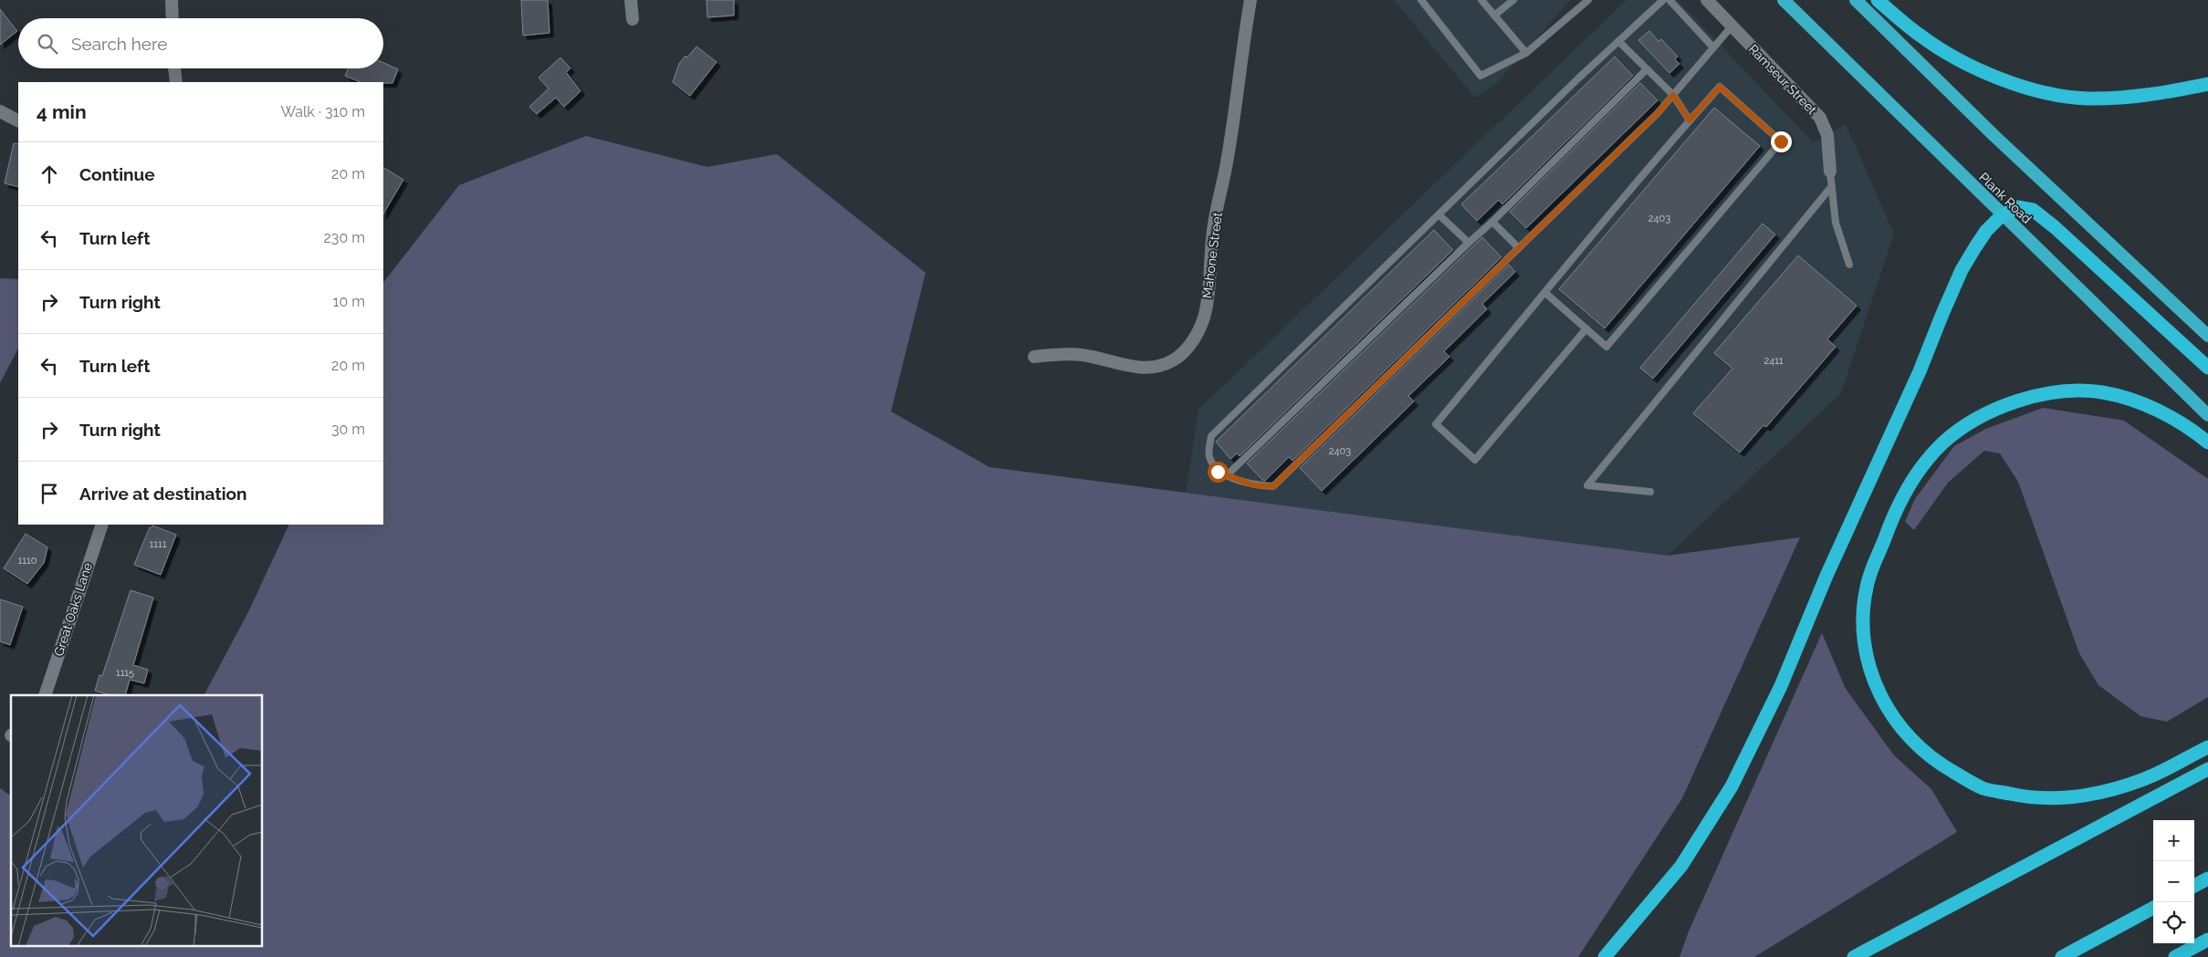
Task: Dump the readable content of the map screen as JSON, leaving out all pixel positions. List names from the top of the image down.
{
  "streets": {
    "highway": ["Plank Road"],
    "street": ["Ramseur Street", "Mahone Street", "Great Oaks Lane"]
  },
  "house_numbers": [
    "2403",
    "2411",
    "2403",
    "1111",
    "1110",
    "1115"
  ],
  "page": {
    "search": "Search here",
    "heading": ["4 min", "Walk · 310 m"],
    "list": [
      ["Continue", "20 m"],
      ["Turn left", "230 m"],
      ["Turn right", "10 m"],
      ["Turn left", "20 m"],
      ["Turn right", "30 m"],
      "Arrive at destination"
    ],
    "map_buttons": ["+", "−"]
  }
}
